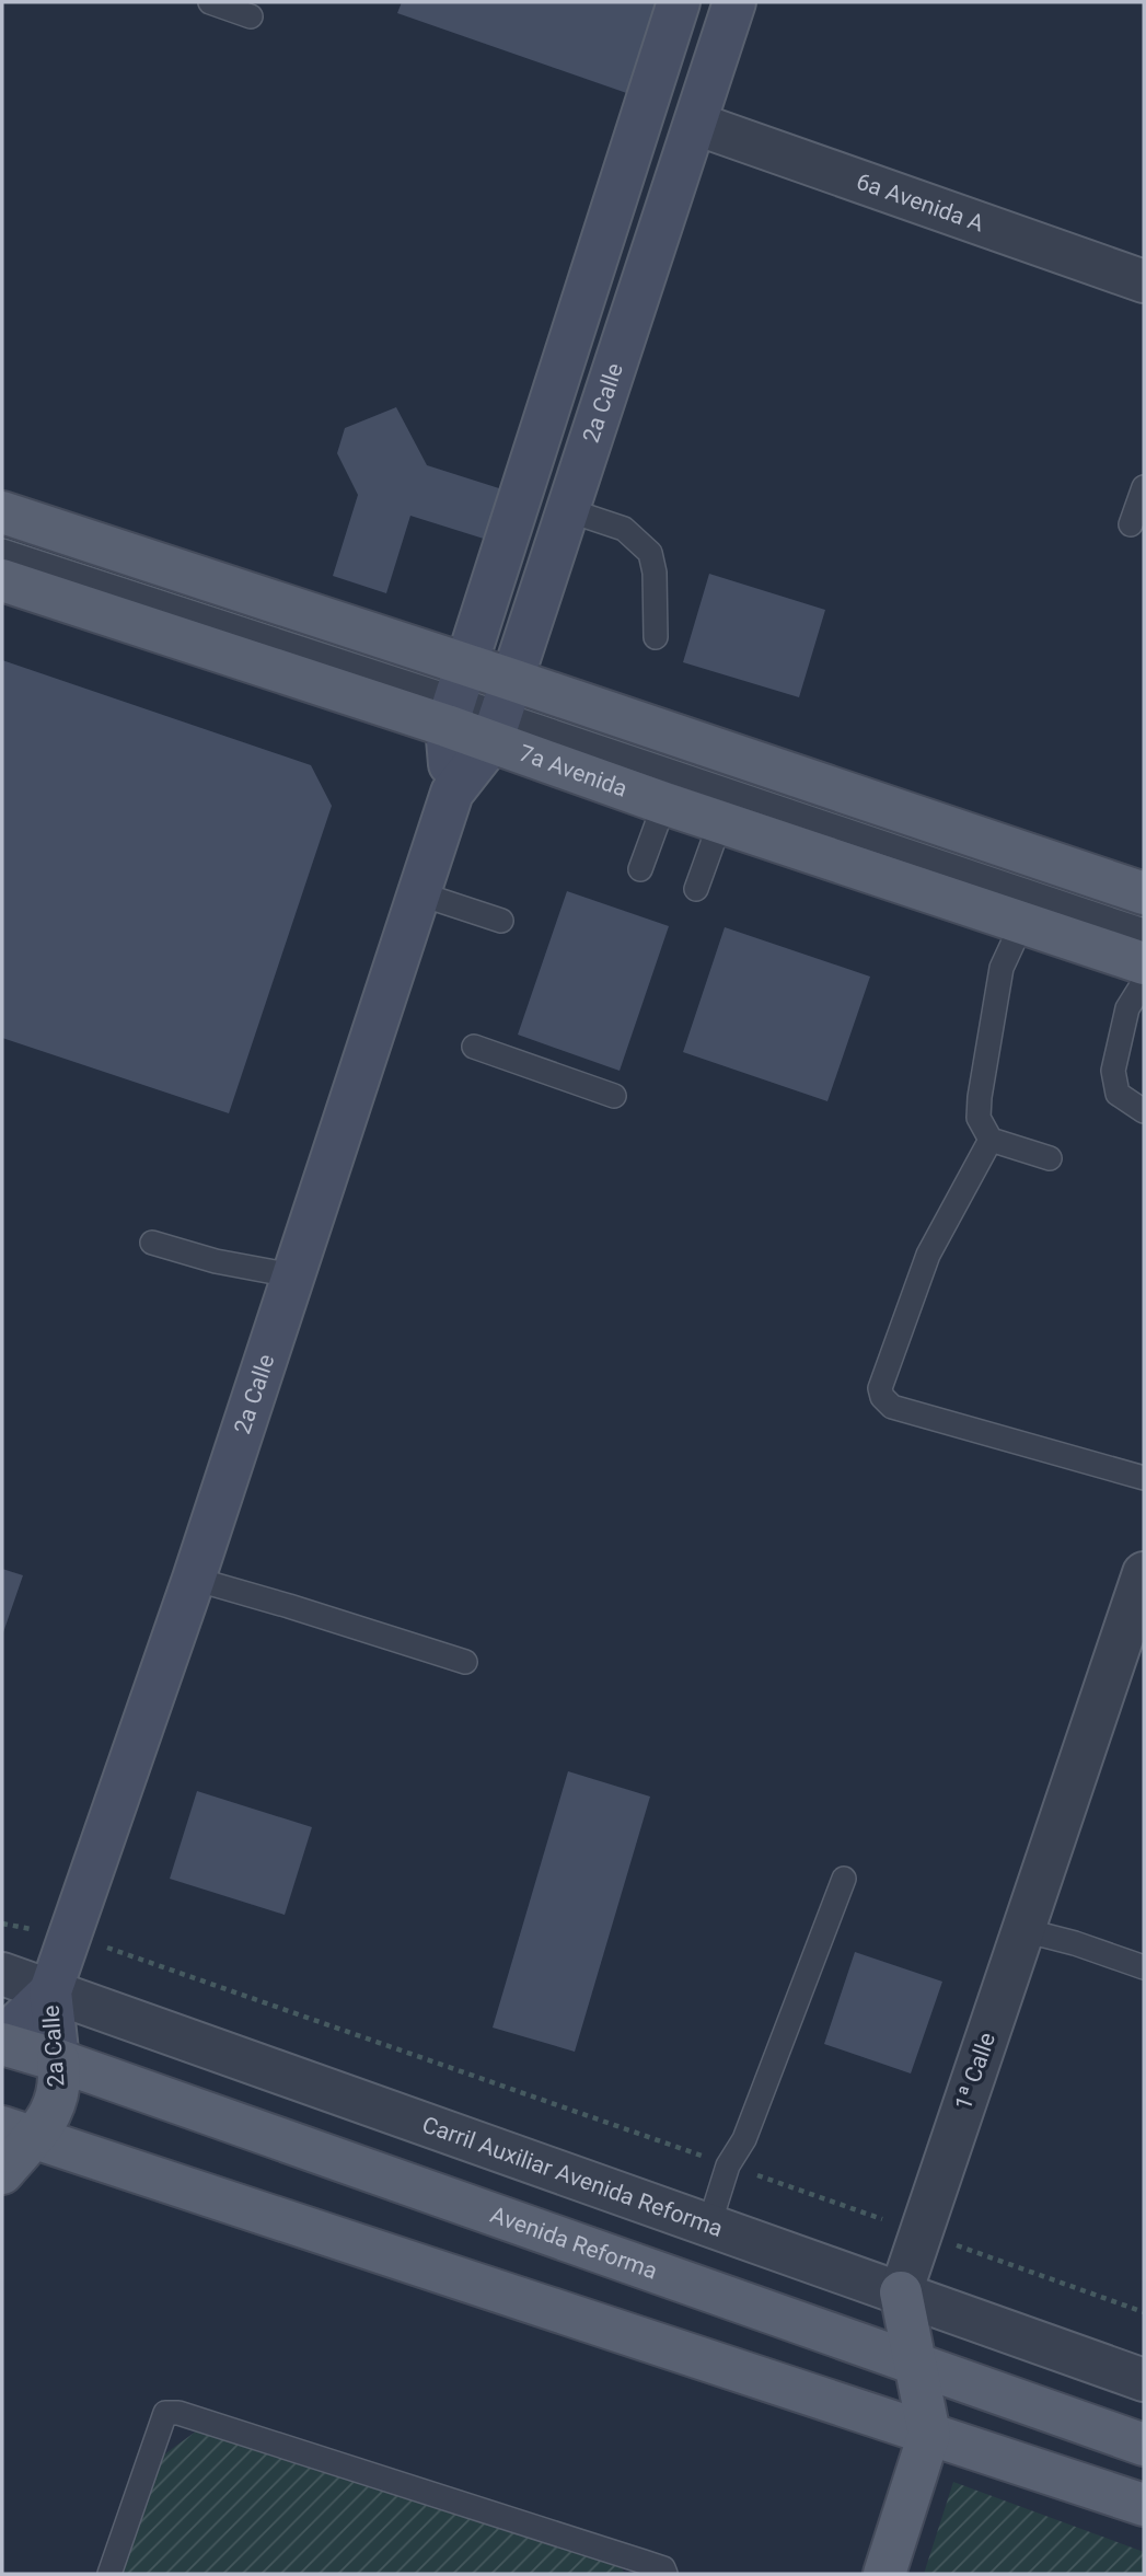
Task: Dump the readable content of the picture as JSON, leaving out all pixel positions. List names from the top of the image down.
{
  "streets": {
    "main road": [
      "2a Calle",
      "7a Avenida",
      "1ª Calle",
      "Avenida Reforma"
    ],
    "street": ["6a Avenida A", "Carril Auxiliar Avenida Reforma"]
  },
  "crossings": [
    ["6a Avenida A", "2a Calle"],
    ["2a Calle", "7a Avenida"],
    ["2a Calle", "Carril Auxiliar Avenida Reforma"],
    ["2a Calle", "Avenida Reforma"],
    ["1ª Calle", "Carril Auxiliar Avenida Reforma"],
    ["1ª Calle", "Avenida Reforma"]
  ]
}
